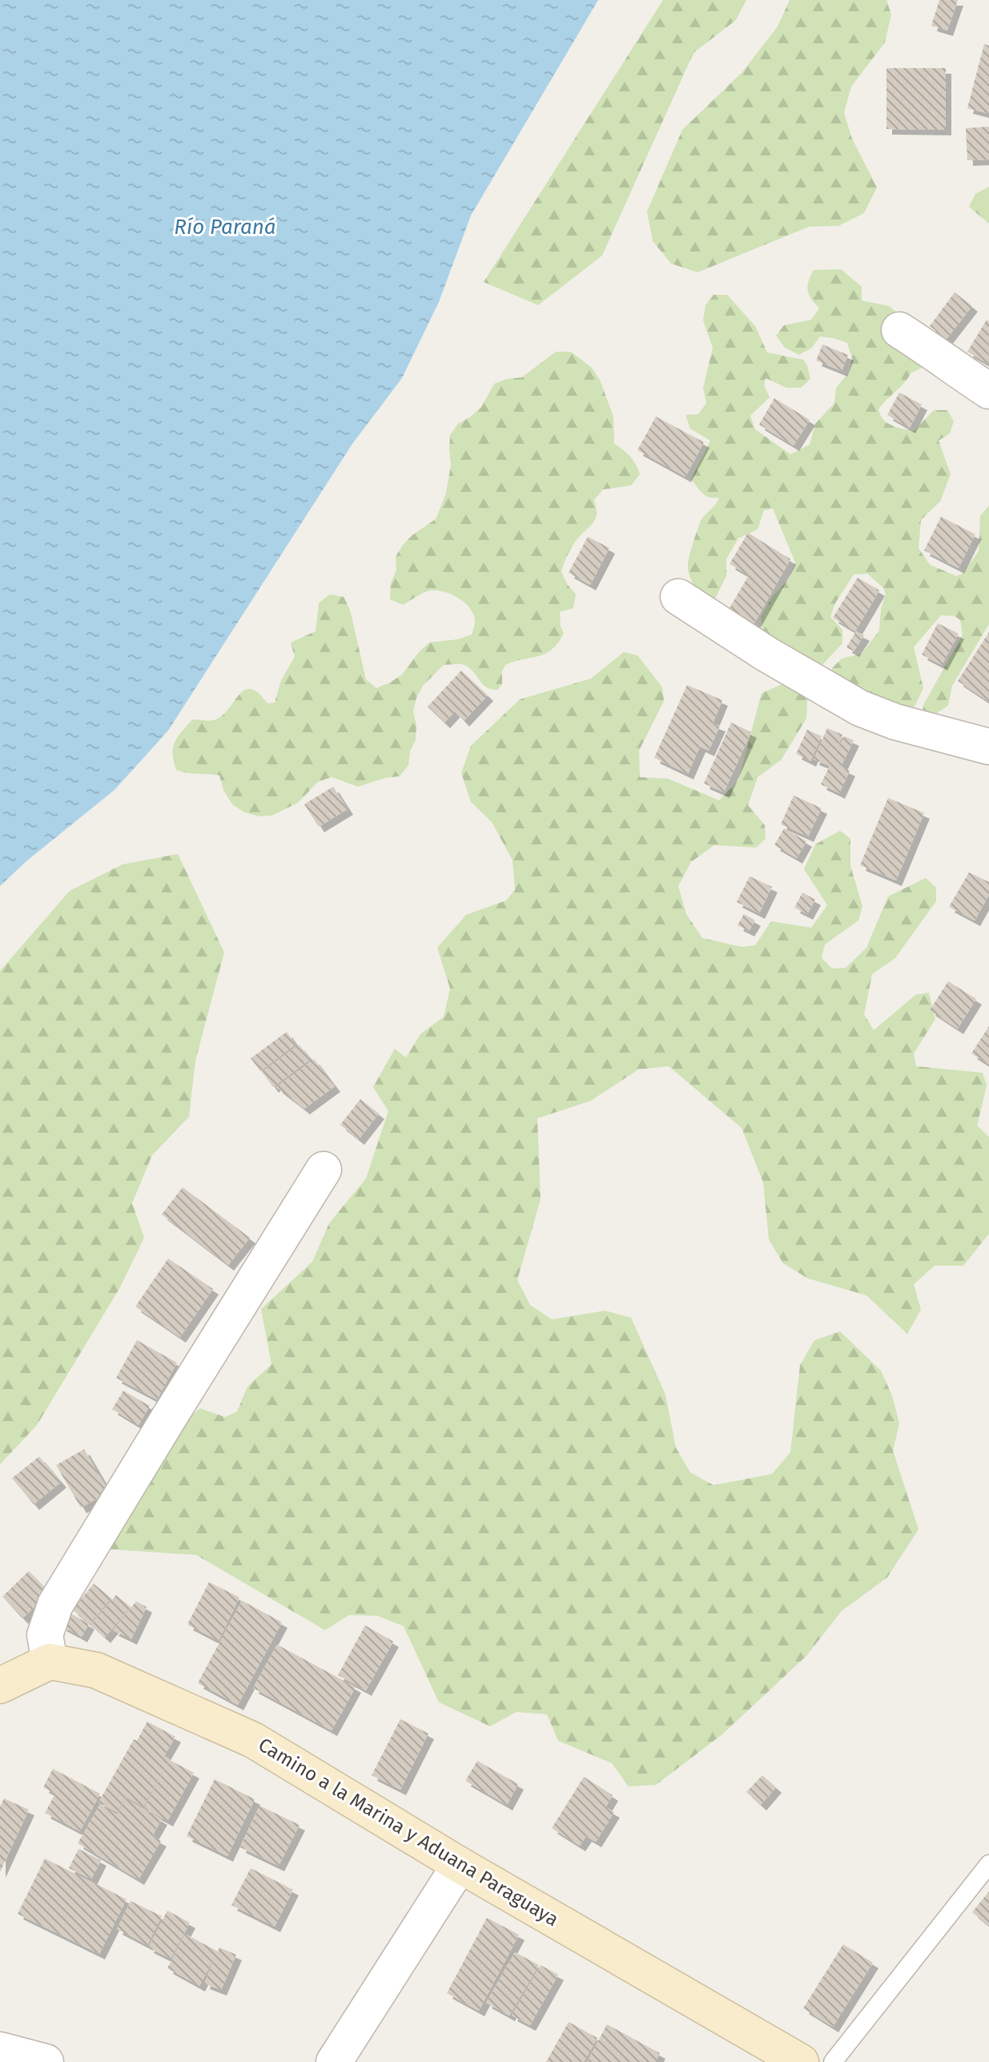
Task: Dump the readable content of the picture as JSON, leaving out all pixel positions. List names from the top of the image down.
{
  "streets": {
    "street": ["Camino a la Marina y Aduana Paraguaya"]
  },
  "water": ["Río Paraná"]
}
